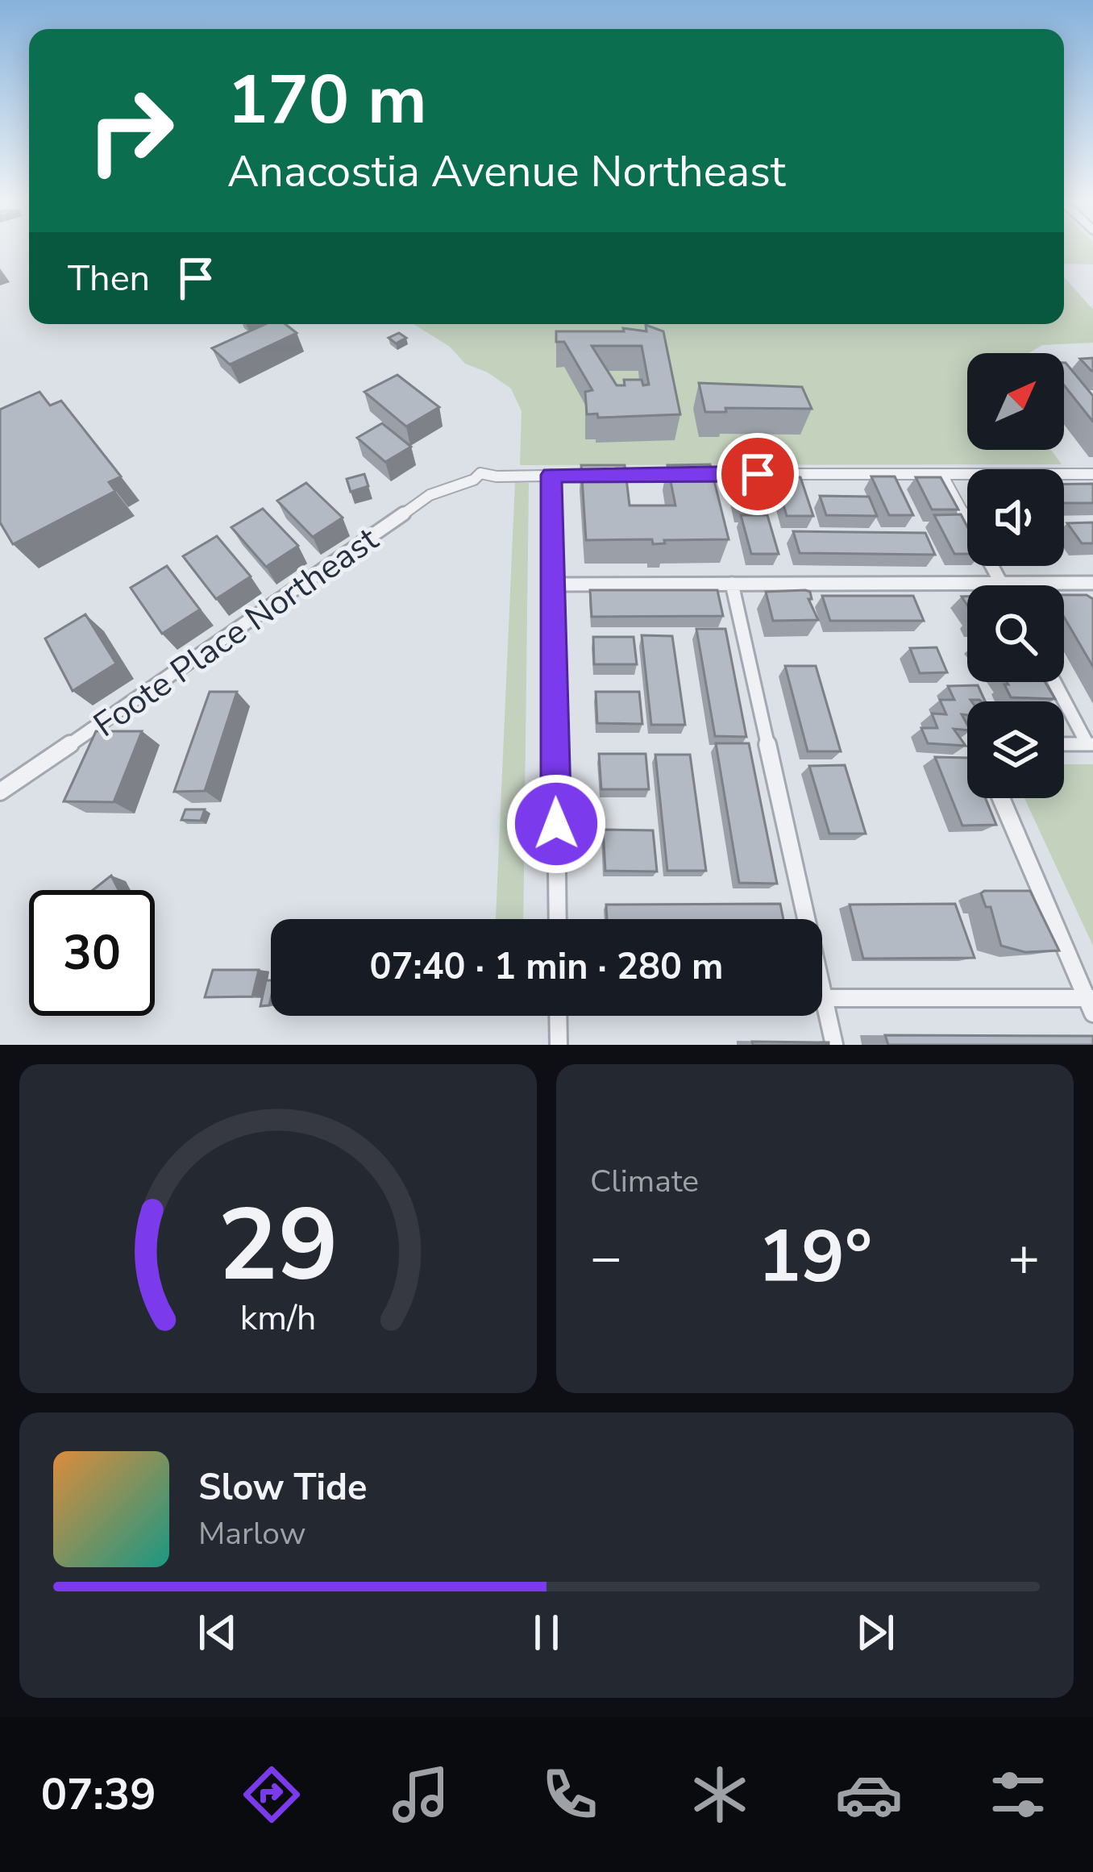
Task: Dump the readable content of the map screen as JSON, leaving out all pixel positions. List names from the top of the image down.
{
  "streets": {
    "street": ["Foote Place Northeast"]
  },
  "north": "top right",
  "page": {
    "turn": ["170 m", "Anacostia Avenue Northeast"],
    "then": "Then",
    "limit": "30",
    "trip": "07:40 · 1 min · 280 m",
    "tile": "Climate",
    "heat": ["−", "19°", "+"],
    "song": ["Slow Tide", "Marlow"],
    "tabs": "07:39",
    "gauge": ["29", "km/h"]
  }
}
